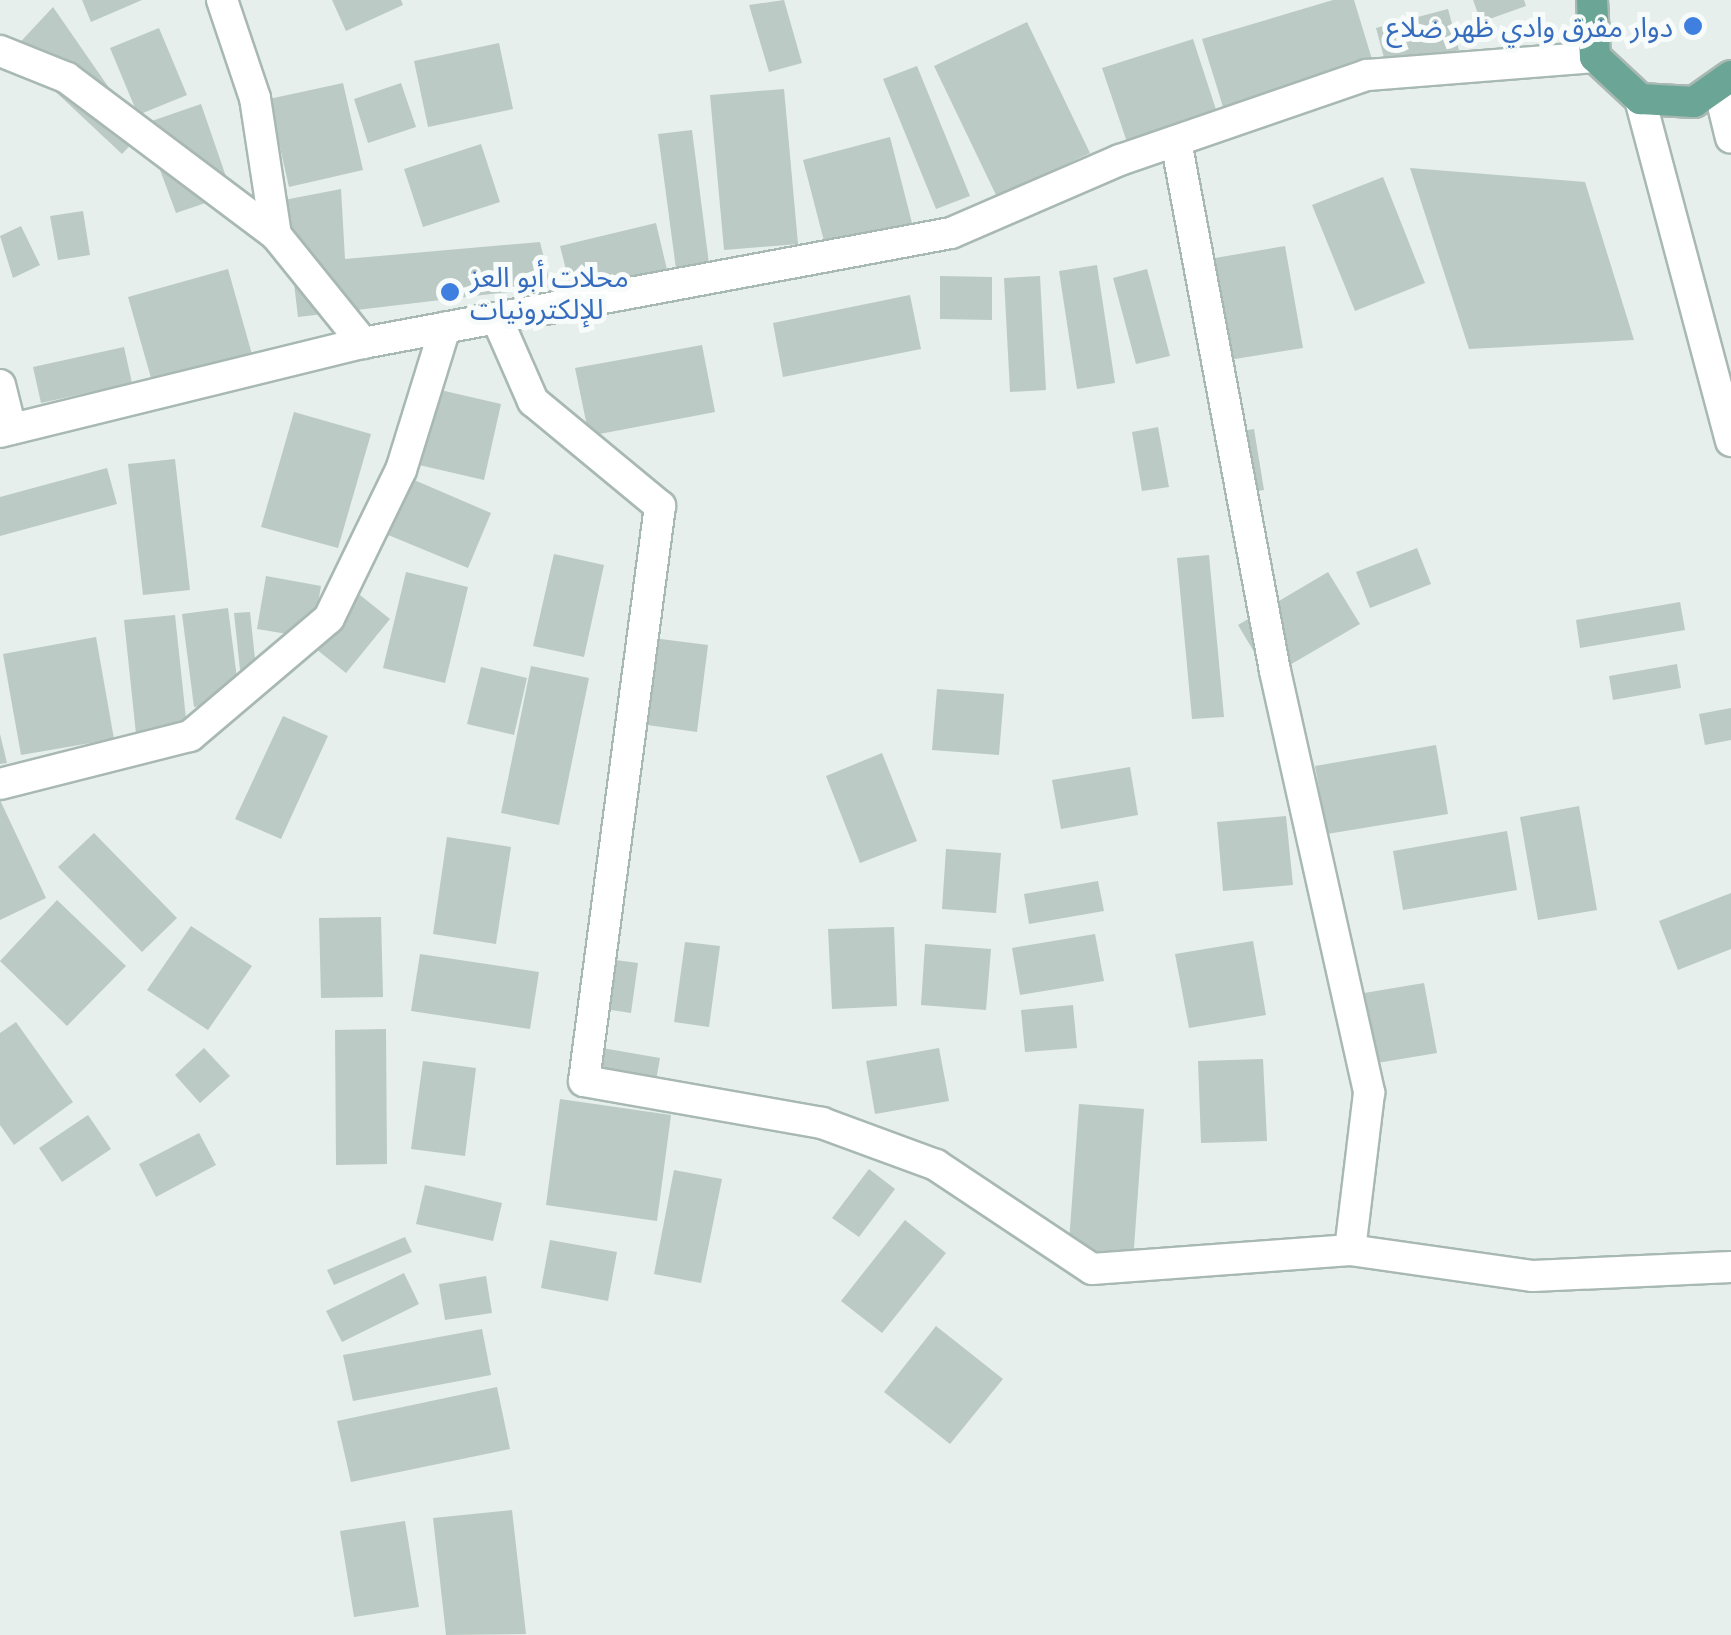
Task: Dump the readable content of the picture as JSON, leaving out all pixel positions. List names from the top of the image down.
{
  "places": ["دوار مفرق وادي ظهر ضلاع", "محلات أبو العز للإلكترونيات"]
}
